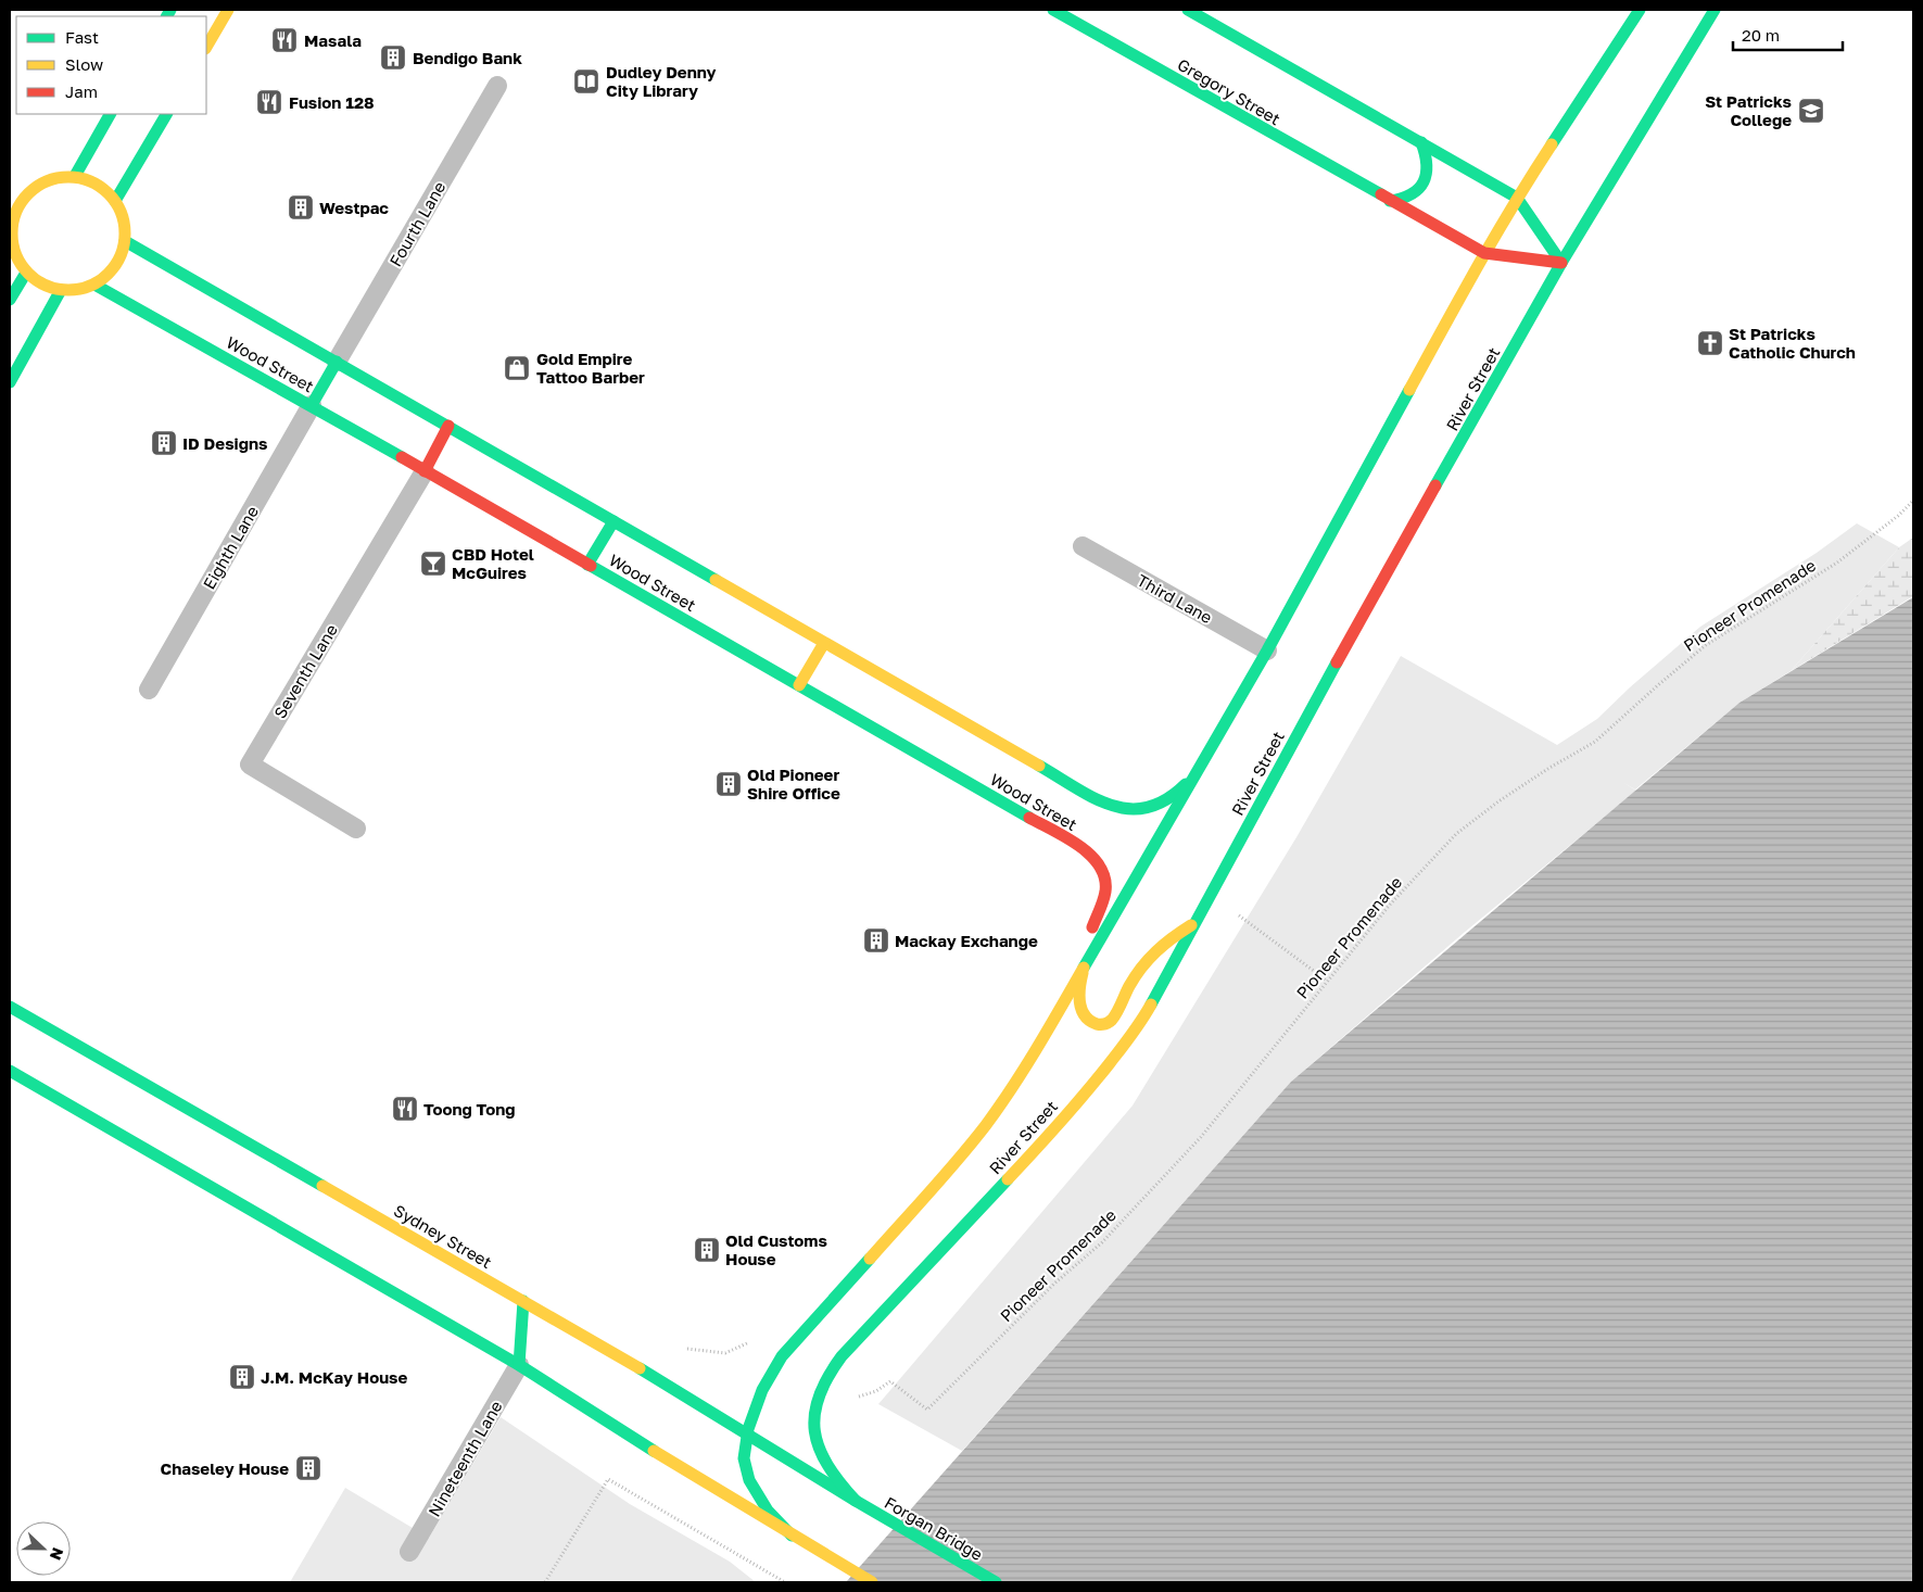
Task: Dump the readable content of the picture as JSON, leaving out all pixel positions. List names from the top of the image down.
{
  "streets": {
    "street": [
      "Gregory Street",
      "Wood Street",
      "River Street",
      "Sydney Street",
      "Forgan Bridge"
    ],
    "lane": [
      "Fourth Lane",
      "Eighth Lane",
      "Third Lane",
      "Seventh Lane",
      "Nineteenth Lane"
    ],
    "path": ["Pioneer Promenade"]
  },
  "crossings": [
    ["Gregory Street", "River Street"],
    ["Fourth Lane", "Wood Street"],
    ["Wood Street", "River Street"],
    ["Wood Street", "Eighth Lane"],
    ["Wood Street", "Seventh Lane"],
    ["River Street", "Third Lane"],
    ["River Street", "Sydney Street"],
    ["River Street", "Forgan Bridge"],
    ["Sydney Street", "Forgan Bridge"]
  ],
  "places": {
    "restaurant": ["Masala", "Fusion 128", "Toong Tong"],
    "building": [
      "Bendigo Bank",
      "Westpac",
      "ID Designs",
      "Old Pioneer Shire Office",
      "Mackay Exchange",
      "Old Customs House",
      "J.M. McKay House",
      "Chaseley House"
    ],
    "library": ["Dudley Denny City Library"],
    "school or university": ["St Patricks College"],
    "church": ["St Patricks Catholic Church"],
    "shop": ["Gold Empire Tattoo Barber"],
    "bar": ["CBD Hotel McGuires"]
  },
  "legend": ["Fast", "Slow", "Jam"],
  "scale_bar": "20 m",
  "north": "right"
}
